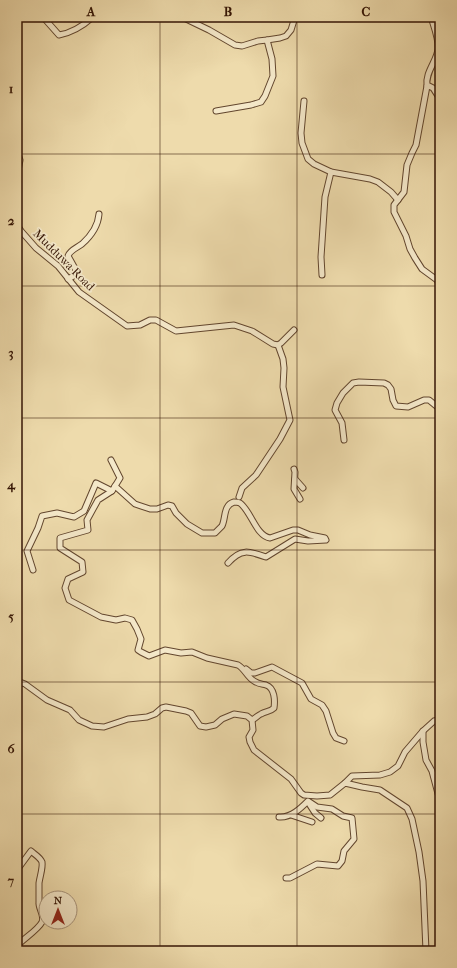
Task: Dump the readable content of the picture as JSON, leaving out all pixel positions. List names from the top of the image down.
{
  "streets": {
    "street": ["Mudduwa Road"]
  },
  "north": "top",
  "grid": {
    "columns": ["A", "B", "C"],
    "rows": [
      "1",
      "2",
      "3",
      "4",
      "5",
      "6",
      "7"
    ]
  }
}
